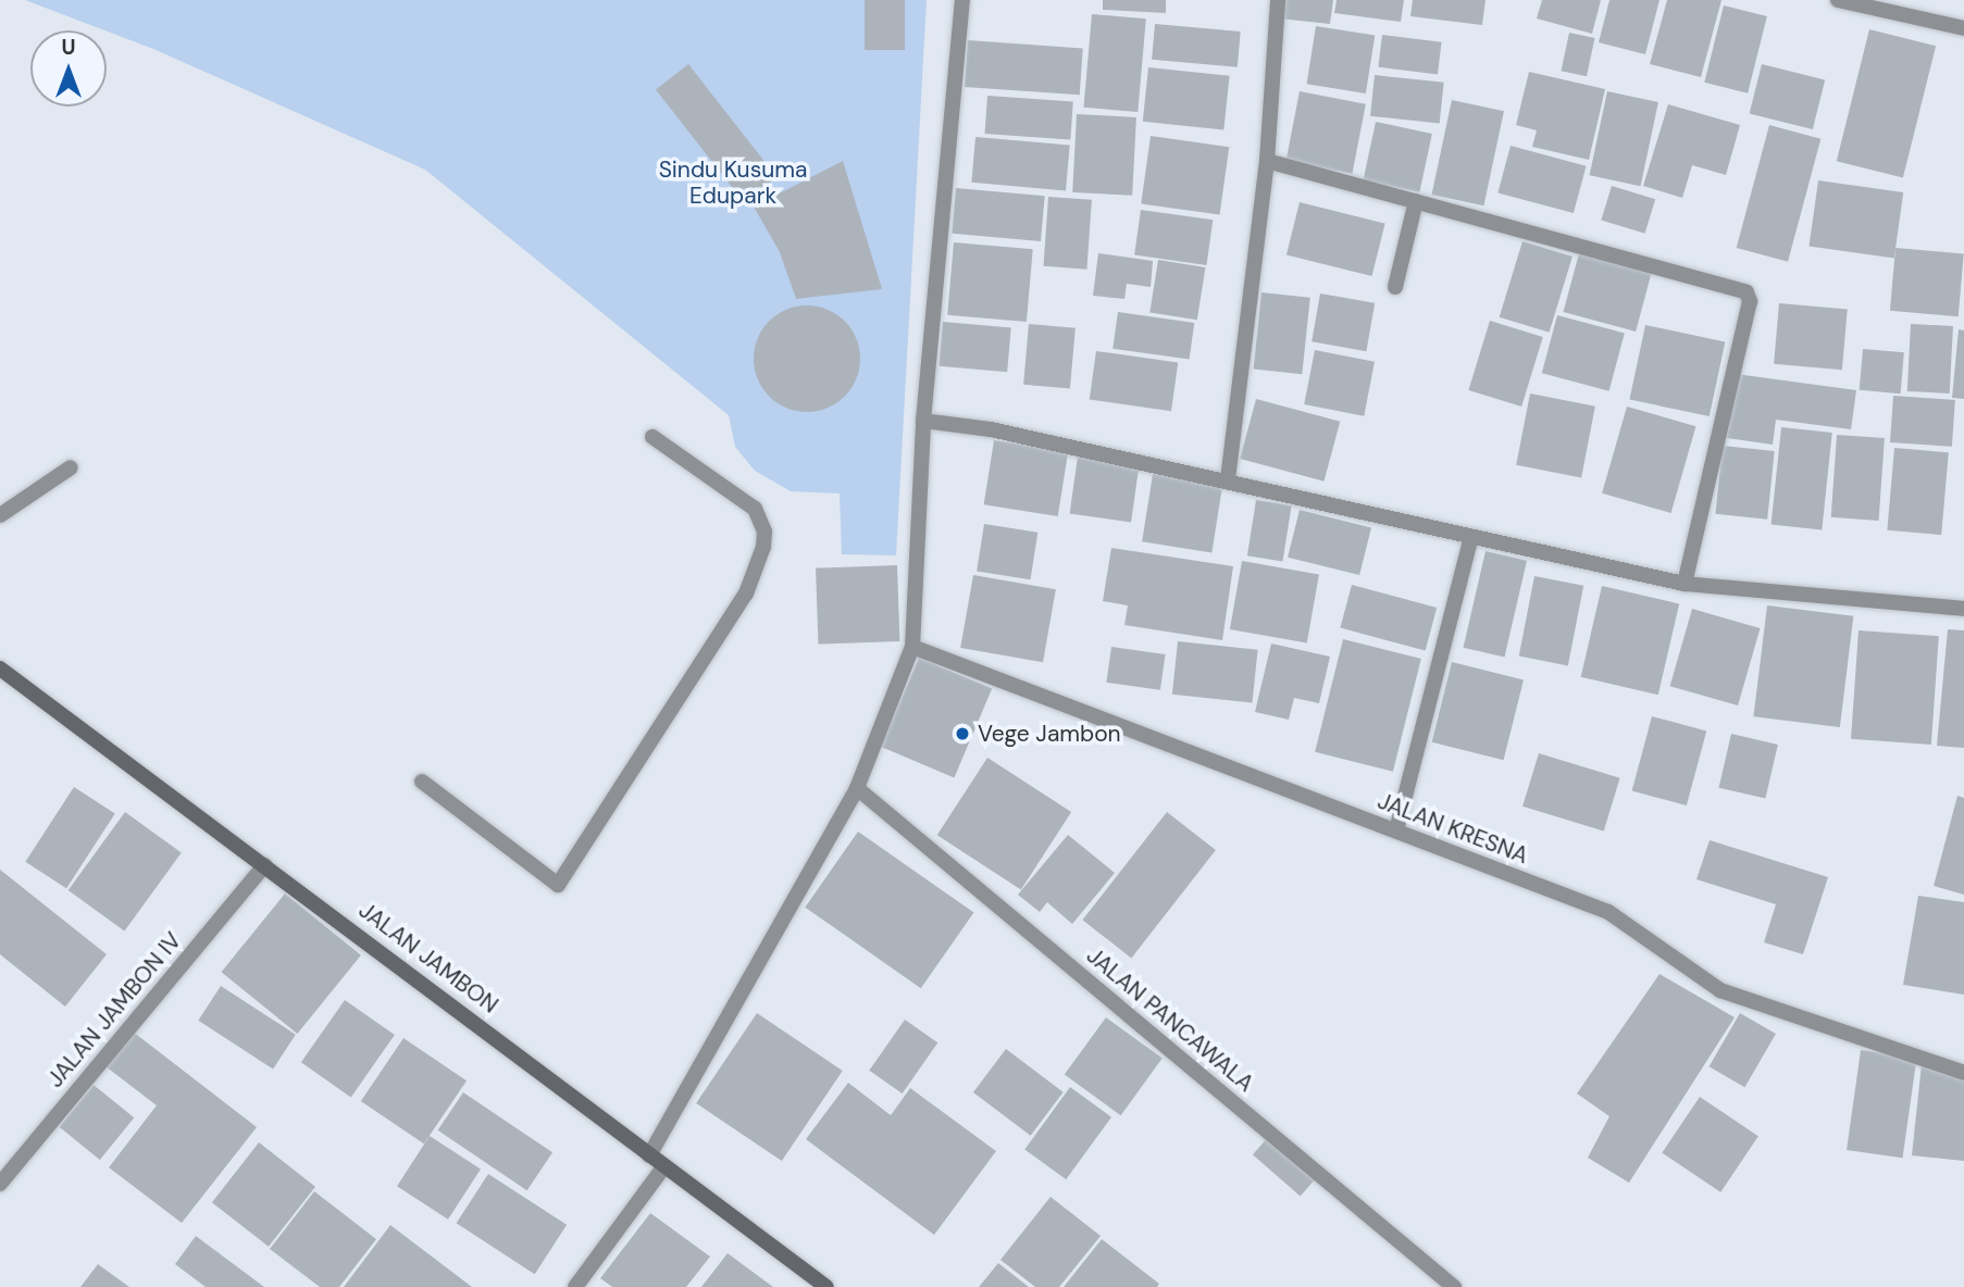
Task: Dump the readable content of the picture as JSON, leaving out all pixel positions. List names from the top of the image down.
{
  "streets": {
    "main road": ["JALAN JAMBON"],
    "street": ["JALAN KRESNA", "JALAN JAMBON IV", "JALAN PANCAWALA"]
  },
  "crossings": [
    ["JALAN JAMBON", "JALAN JAMBON IV"]
  ],
  "parks": ["Sindu Kusuma Edupark"],
  "places": ["Vege Jambon"],
  "north": "top"
}
